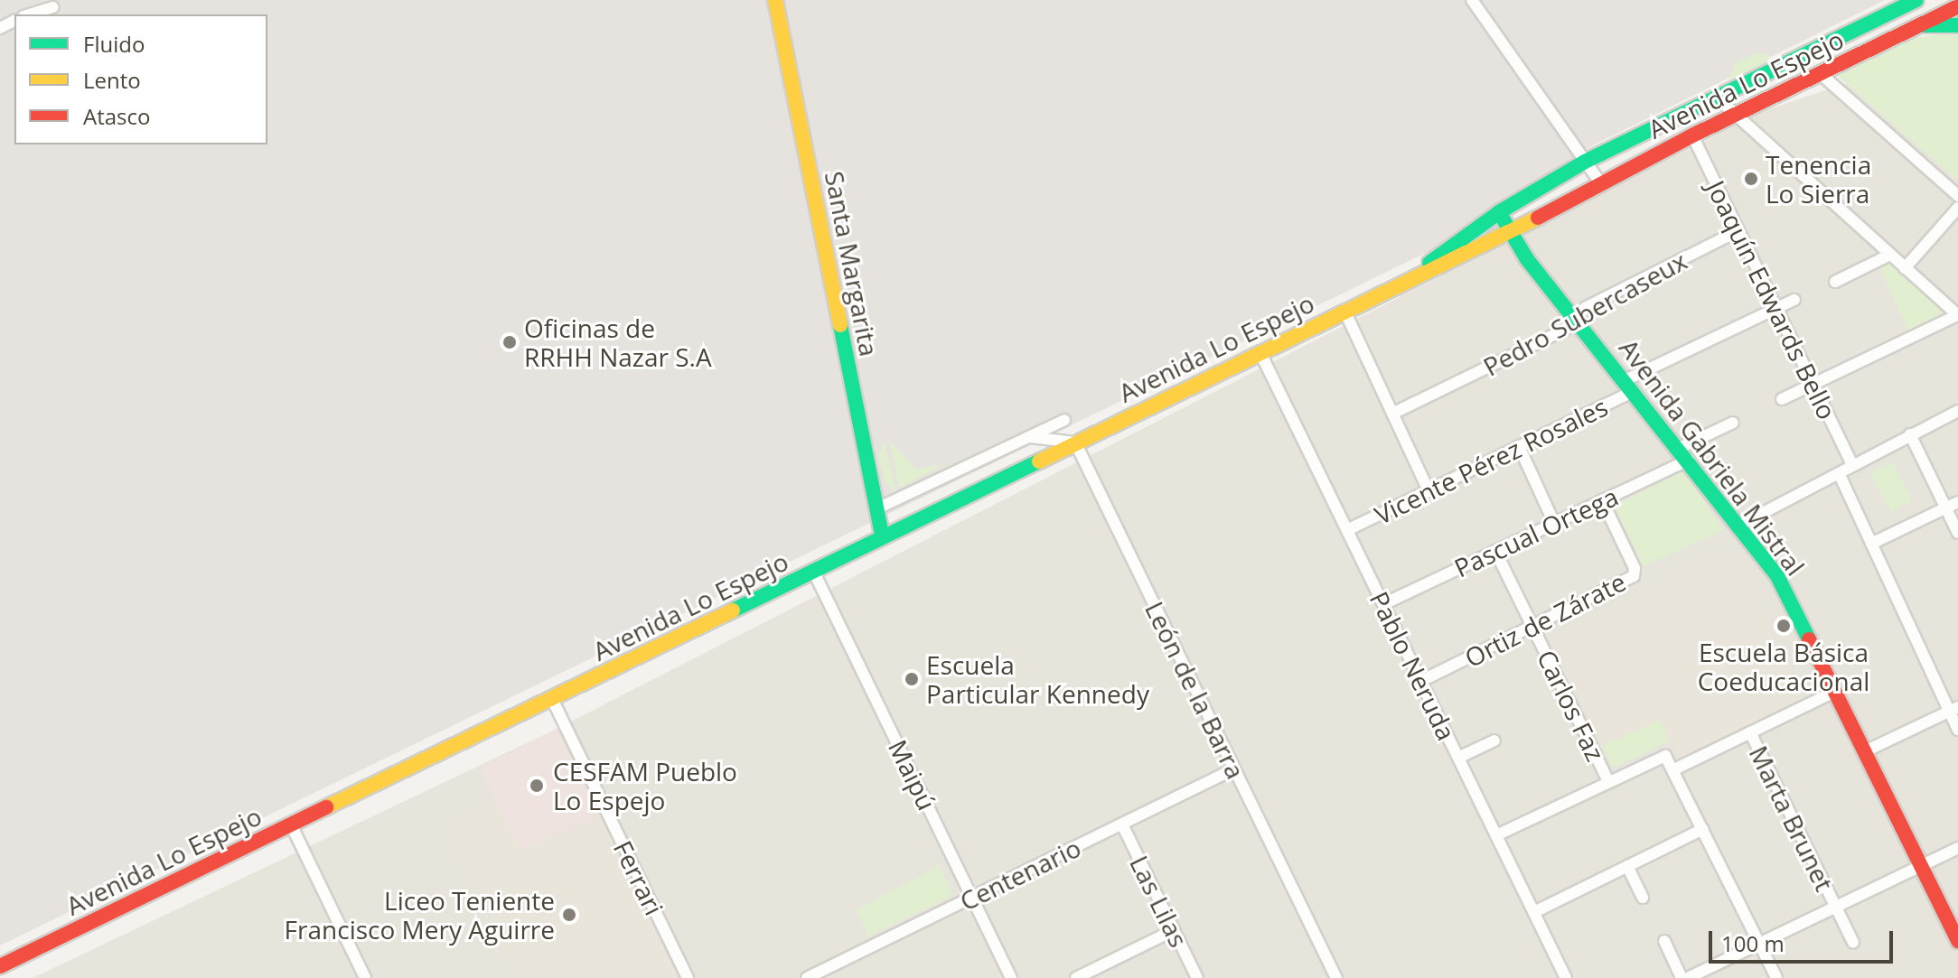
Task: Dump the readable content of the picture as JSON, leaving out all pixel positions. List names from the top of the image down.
{
  "streets": {
    "main road": ["Avenida Lo Espejo", "Santa Margarita", "Avenida Gabriela Mistral"],
    "street": [
      "Joaquín Edwards Bello",
      "Pedro Subercaseux",
      "Vicente Pérez Rosales",
      "Pascual Ortega",
      "Ortiz de Zárate",
      "Pablo Neruda",
      "León de la Barra",
      "Carlos Faz",
      "Maipú",
      "Marta Brunet",
      "Centenario",
      "Ferrari",
      "Las Lilas"
    ]
  },
  "crossings": [
    ["Avenida Lo Espejo", "Santa Margarita"],
    ["Avenida Lo Espejo", "Joaquín Edwards Bello"],
    ["Avenida Lo Espejo", "Avenida Gabriela Mistral"],
    ["Avenida Lo Espejo", "Pablo Neruda"],
    ["Avenida Lo Espejo", "León de la Barra"],
    ["Avenida Lo Espejo", "Maipú"],
    ["Avenida Lo Espejo", "Ferrari"],
    ["Joaquín Edwards Bello", "Pedro Subercaseux"],
    ["Joaquín Edwards Bello", "Vicente Pérez Rosales"],
    ["Pedro Subercaseux", "Avenida Gabriela Mistral"],
    ["Avenida Gabriela Mistral", "Vicente Pérez Rosales"],
    ["Avenida Gabriela Mistral", "Pascual Ortega"],
    ["Vicente Pérez Rosales", "Pablo Neruda"],
    ["Pascual Ortega", "Ortiz de Zárate"],
    ["Pascual Ortega", "Pablo Neruda"],
    ["Pascual Ortega", "Carlos Faz"],
    ["Ortiz de Zárate", "Pablo Neruda"],
    ["Ortiz de Zárate", "Carlos Faz"],
    ["León de la Barra", "Centenario"],
    ["Maipú", "Centenario"],
    ["Centenario", "Las Lilas"]
  ],
  "places": [
    "Tenencia Lo Sierra",
    "Oficinas de RRHH Nazar S.A",
    "Escuela Básica Coeducacional",
    "Escuela Particular Kennedy",
    "CESFAM Pueblo Lo Espejo",
    "Liceo Teniente Francisco Mery Aguirre"
  ],
  "legend": ["Fluido", "Lento", "Atasco"],
  "scale_bar": "100 m"
}
